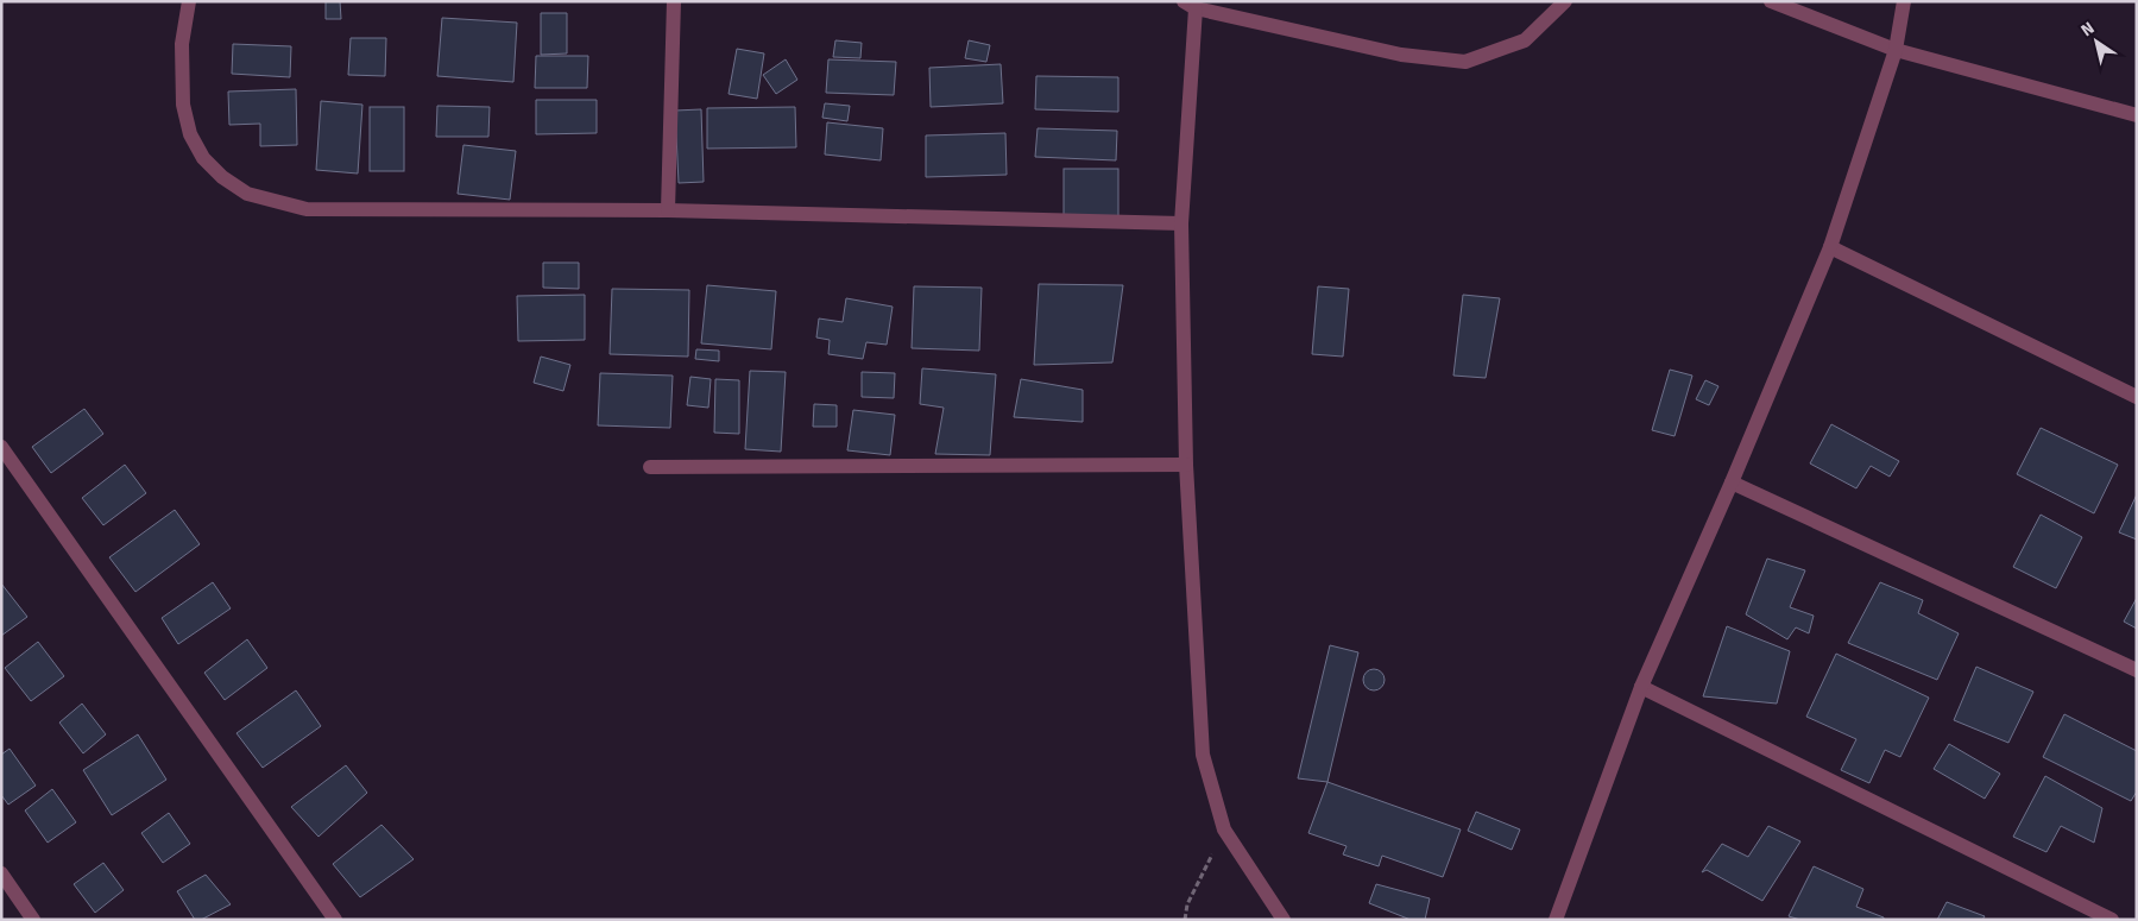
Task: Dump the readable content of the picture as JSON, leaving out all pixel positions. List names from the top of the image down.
{
  "north": "top left"
}
